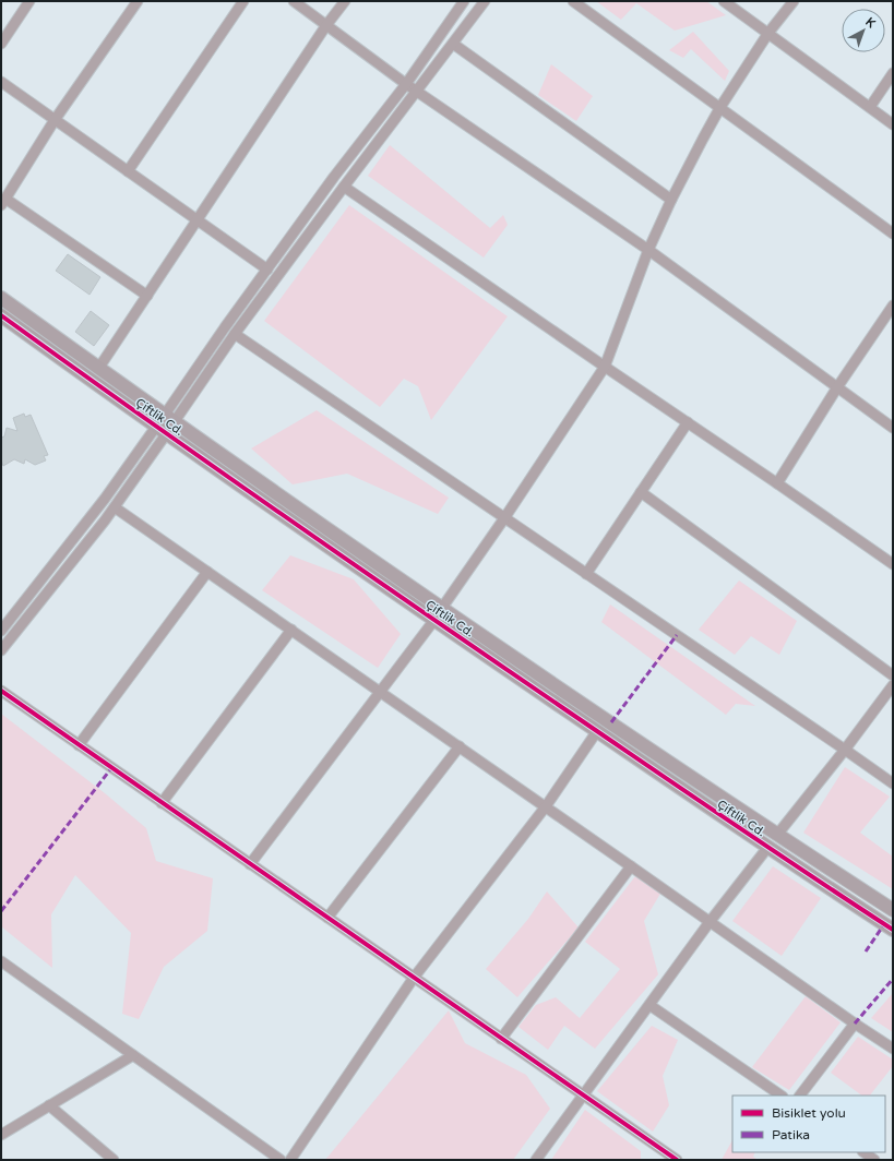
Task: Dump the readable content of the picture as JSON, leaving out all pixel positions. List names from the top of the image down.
{
  "streets": {
    "street": ["Çiftlik Cd."]
  },
  "legend": ["Bisiklet yolu", "Patika"],
  "north": "top right"
}
